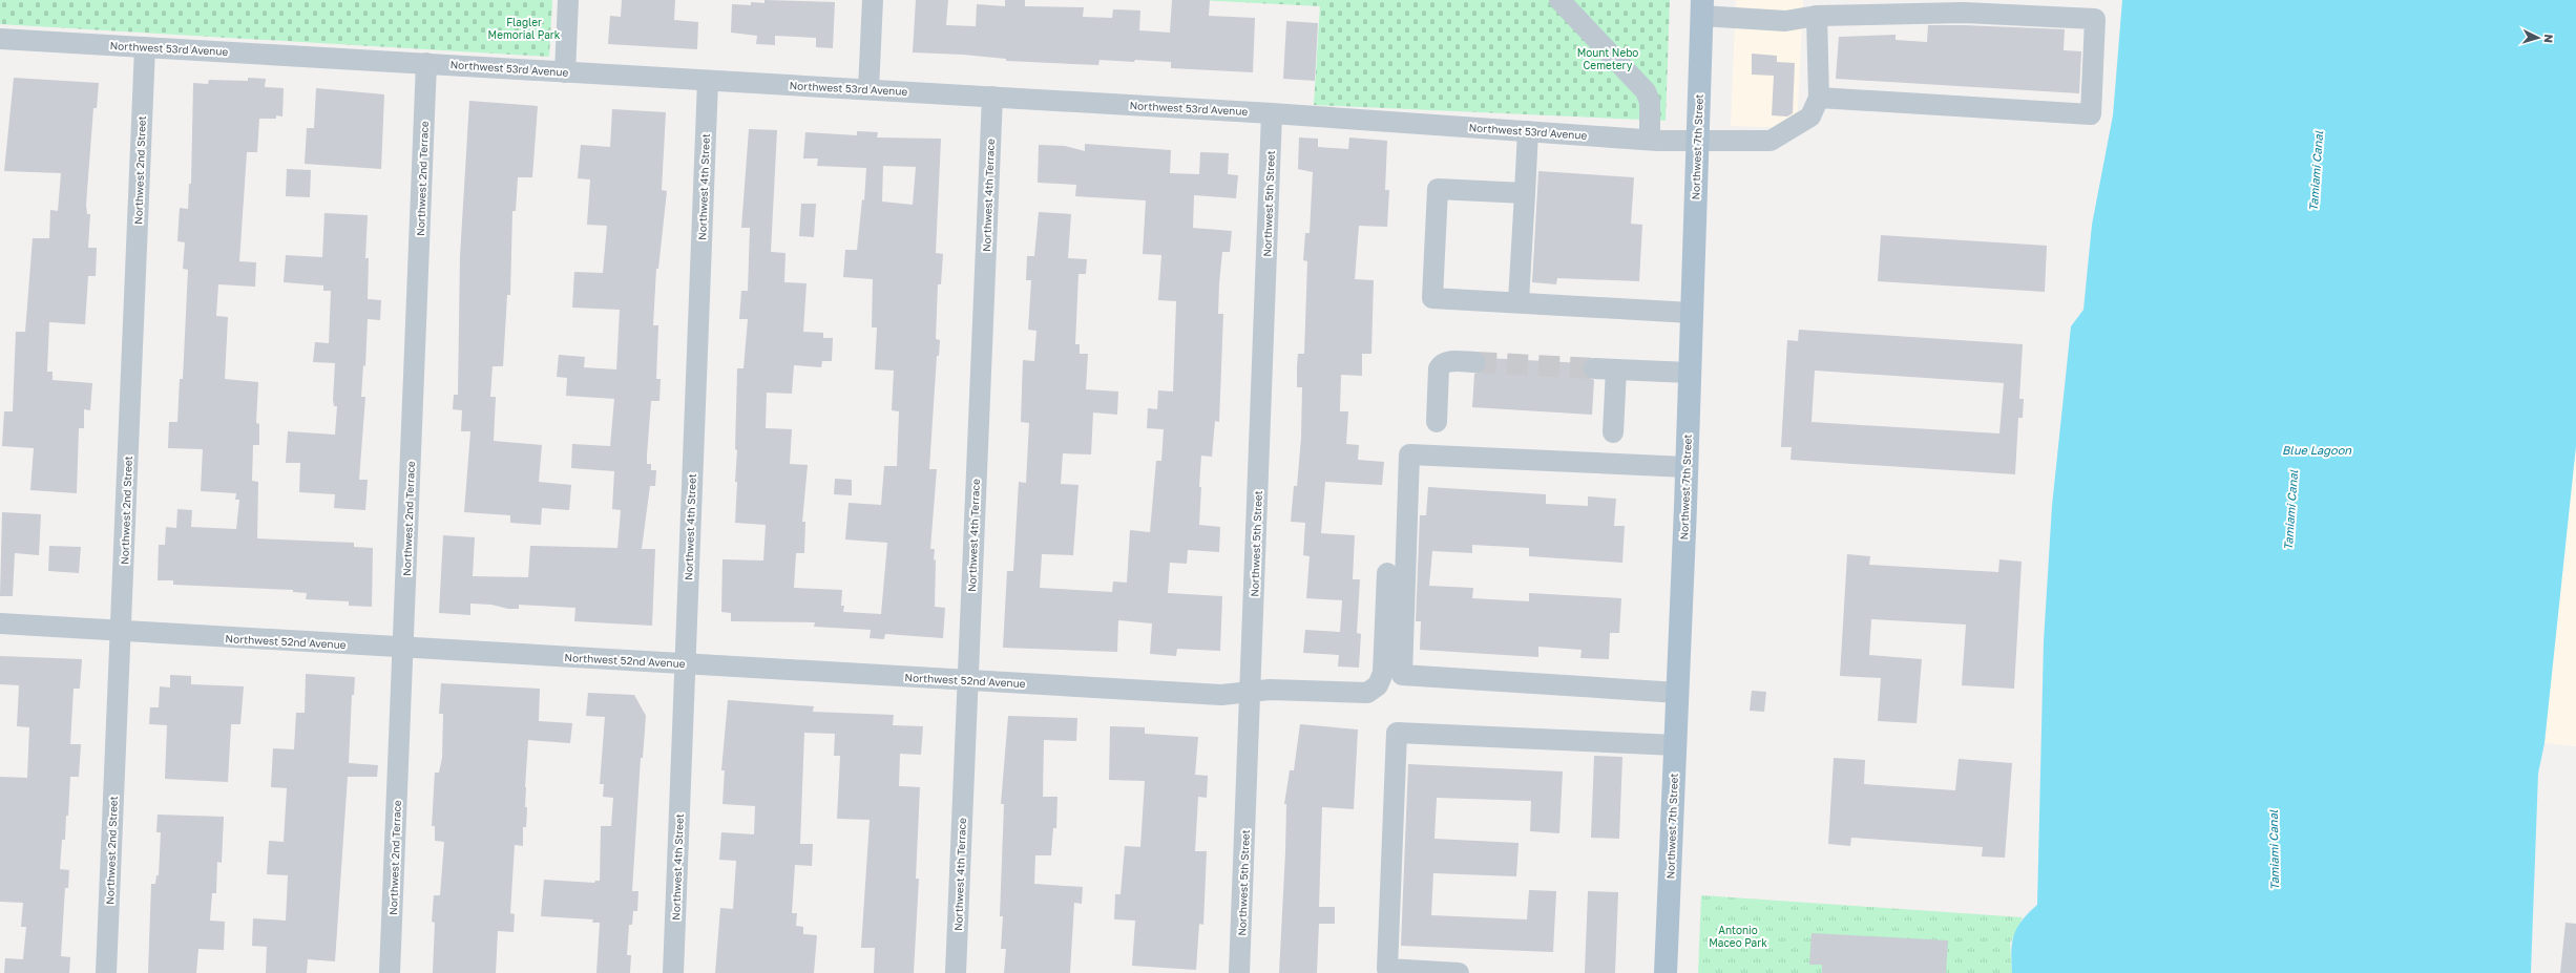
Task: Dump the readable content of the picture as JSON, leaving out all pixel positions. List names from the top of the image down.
{
  "streets": {
    "main road": ["Northwest 7th Street"],
    "street": [
      "Northwest 53rd Avenue",
      "Northwest 2nd Street",
      "Northwest 2nd Terrace",
      "Northwest 4th Street",
      "Northwest 4th Terrace",
      "Northwest 5th Street",
      "Northwest 52nd Avenue"
    ]
  },
  "crossings": [
    ["Northwest 53rd Avenue", "Northwest 7th Street"],
    ["Northwest 53rd Avenue", "Northwest 2nd Street"],
    ["Northwest 53rd Avenue", "Northwest 2nd Terrace"],
    ["Northwest 53rd Avenue", "Northwest 4th Street"],
    ["Northwest 53rd Avenue", "Northwest 4th Terrace"],
    ["Northwest 53rd Avenue", "Northwest 5th Street"],
    ["Northwest 2nd Street", "Northwest 52nd Avenue"],
    ["Northwest 2nd Terrace", "Northwest 52nd Avenue"],
    ["Northwest 4th Street", "Northwest 52nd Avenue"],
    ["Northwest 4th Terrace", "Northwest 52nd Avenue"],
    ["Northwest 5th Street", "Northwest 52nd Avenue"]
  ],
  "water": ["Tamiami Canal", "Blue Lagoon"],
  "parks": ["Flagler Memorial Park", "Mount Nebo Cemetery", "Antonio Maceo Park"],
  "north": "right"
}
